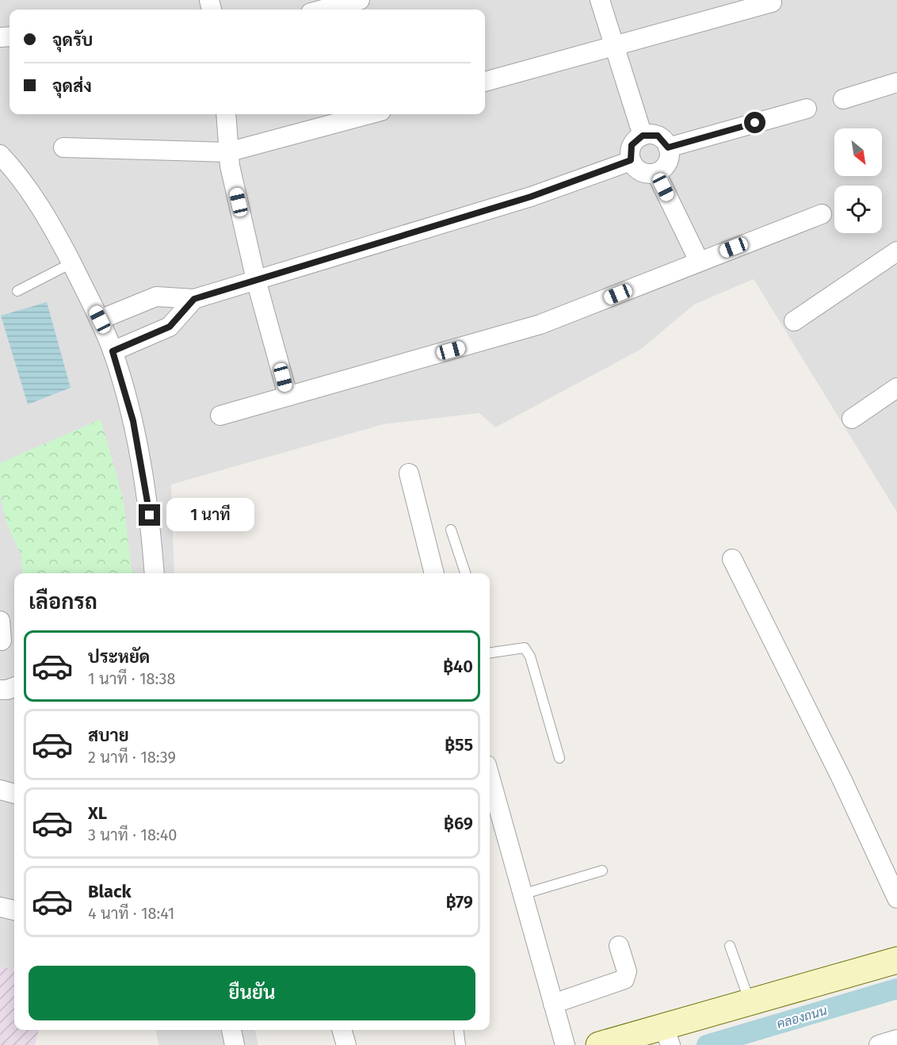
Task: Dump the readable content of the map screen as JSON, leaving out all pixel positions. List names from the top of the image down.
{
  "water": ["คลองถนน"],
  "north": "bottom right",
  "page": {
    "banner": ["จุดรับ", "จุดส่ง"],
    "bubble": "1 นาที",
    "heading": "เลือกรถ",
    "list": [
      {
        "name": "ประหยัด",
        "note": "1 นาที · 18:38",
        "value": "฿40"
      },
      {
        "name": "สบาย",
        "note": "2 นาที · 18:39",
        "value": "฿55"
      },
      {
        "name": "XL",
        "note": "3 นาที · 18:40",
        "value": "฿69"
      },
      {
        "name": "Black",
        "note": "4 นาที · 18:41",
        "value": "฿79"
      }
    ],
    "buttons": "ยืนยัน"
  }
}
